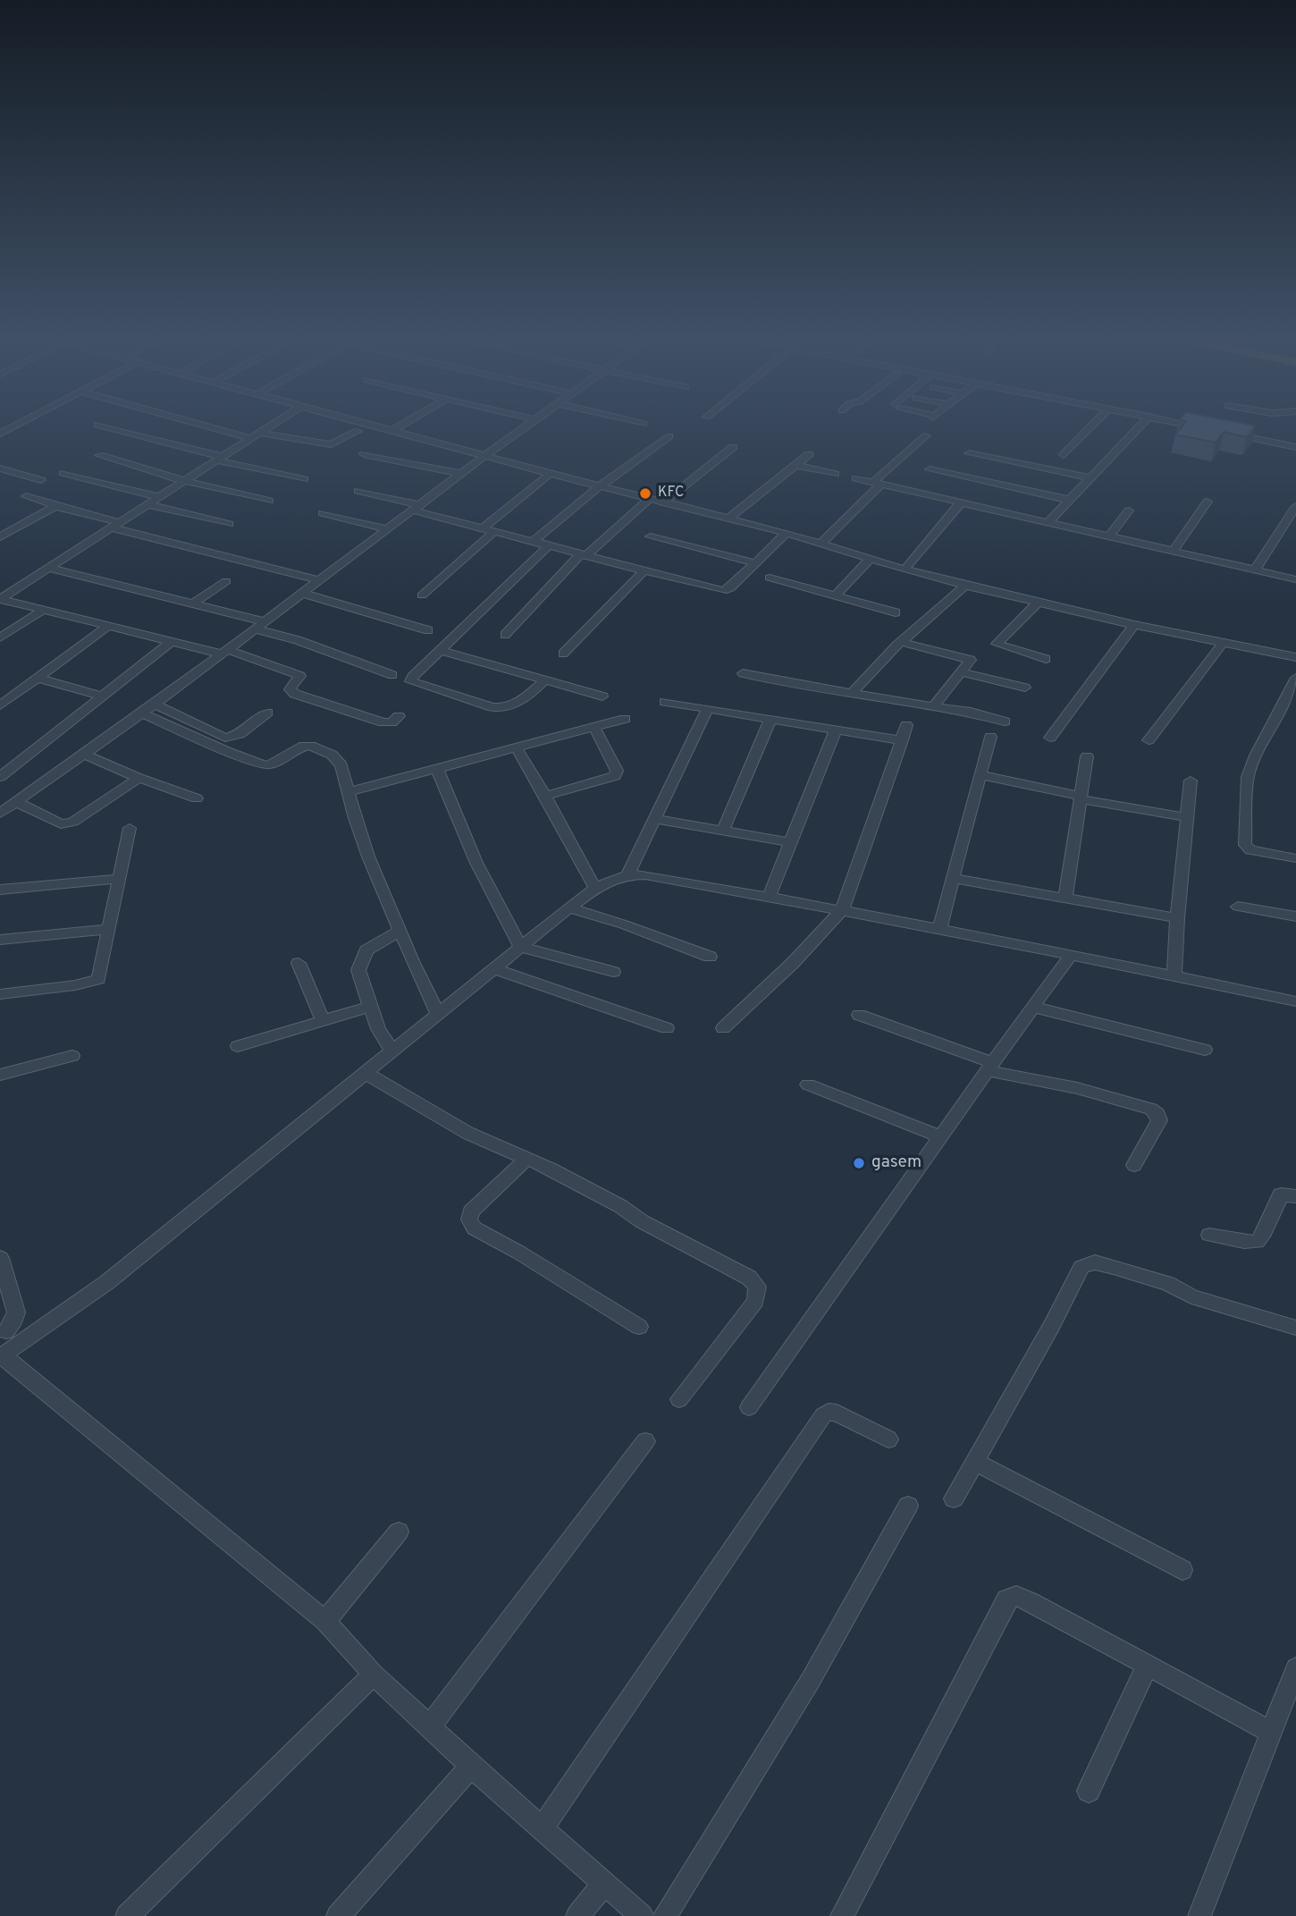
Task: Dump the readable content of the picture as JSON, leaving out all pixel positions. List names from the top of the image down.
{
  "places": ["KFC", "gasem"]
}
